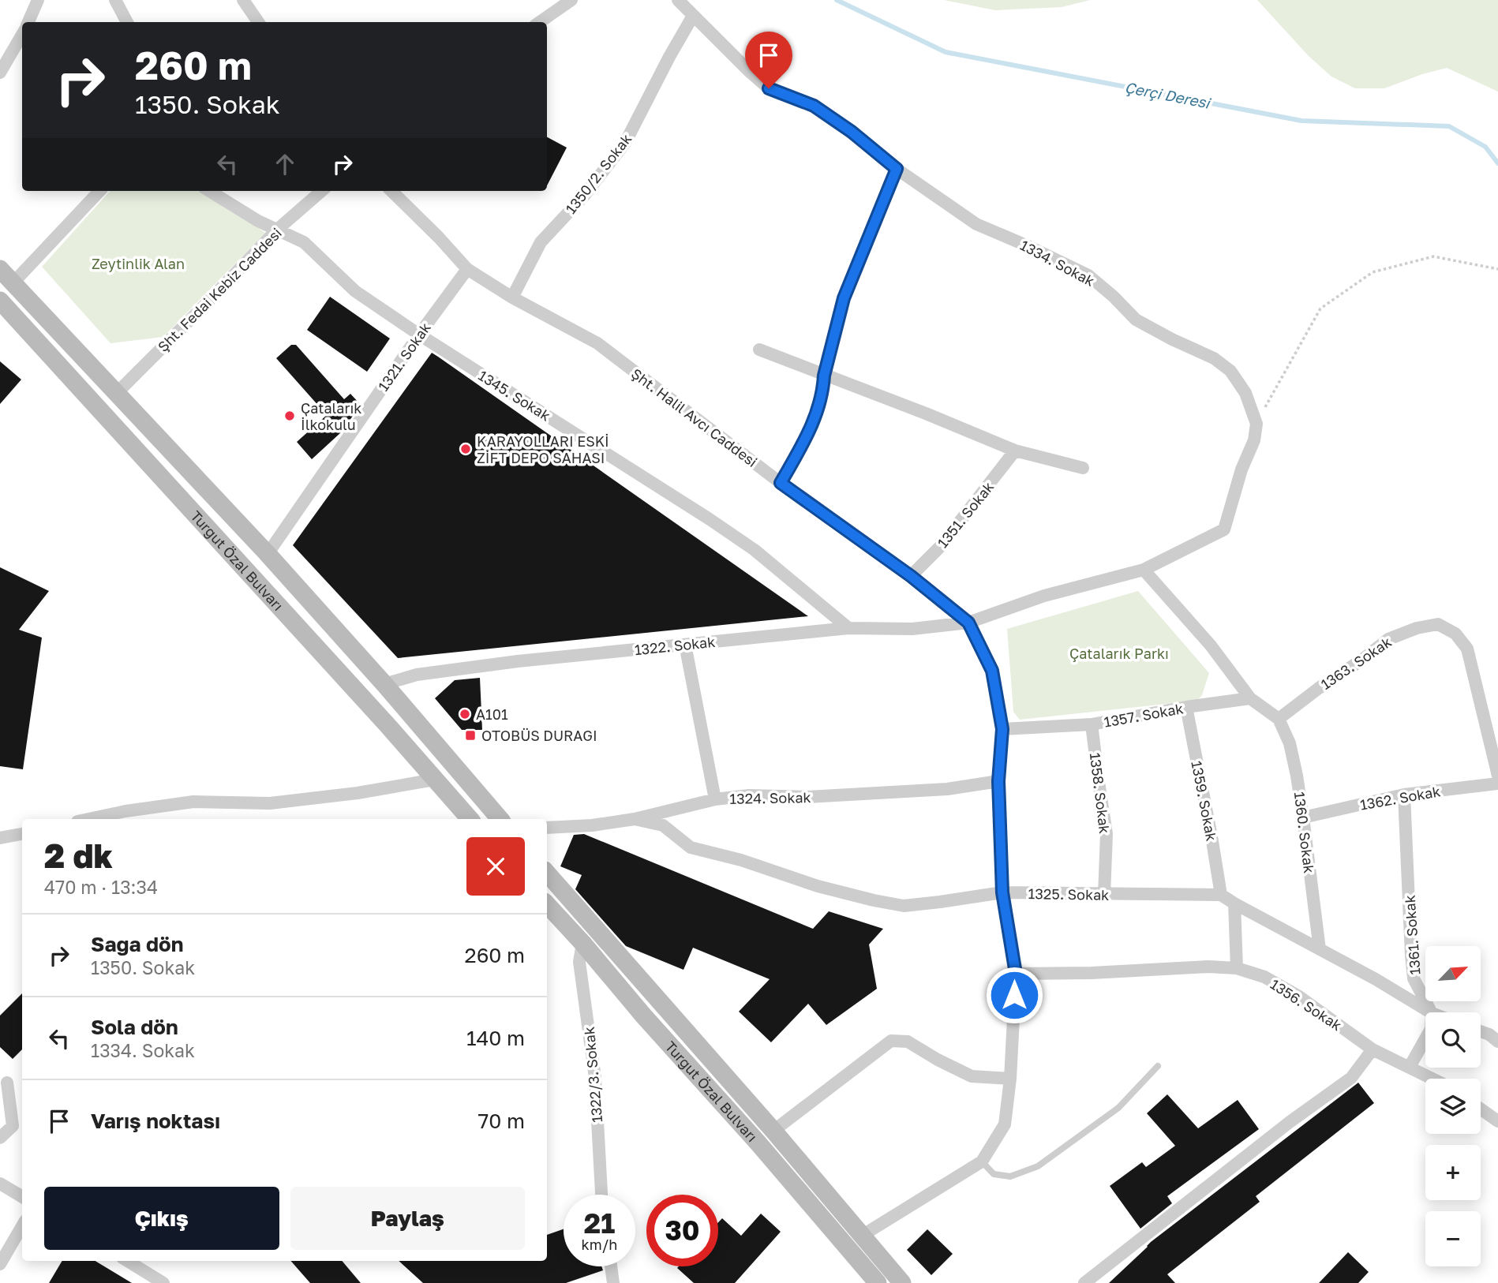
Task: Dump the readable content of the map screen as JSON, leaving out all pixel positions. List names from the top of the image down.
{
  "streets": {
    "main road": ["Turgut Özal Bulvarı"],
    "street": [
      "1350/2. Sokak",
      "1334. Sokak",
      "Şht. Fedai Kebiz Caddesi",
      "1321. Sokak",
      "1345. Sokak",
      "Şht. Halil Avcı Caddesi",
      "1351. Sokak",
      "1322. Sokak",
      "1363. Sokak",
      "1357. Sokak",
      "1358. Sokak",
      "1324. Sokak",
      "1362. Sokak",
      "1359. Sokak",
      "1360. Sokak",
      "1325. Sokak",
      "1361. Sokak",
      "1356. Sokak",
      "1322/3. Sokak"
    ]
  },
  "crossings": [
    ["1350/2. Sokak", "1334. Sokak"],
    ["1350/2. Sokak", "Şht. Halil Avcı Caddesi"],
    ["Şht. Fedai Kebiz Caddesi", "1345. Sokak"],
    ["Şht. Fedai Kebiz Caddesi", "Turgut Özal Bulvarı"],
    ["1321. Sokak", "1345. Sokak"],
    ["1321. Sokak", "Şht. Halil Avcı Caddesi"],
    ["1321. Sokak", "Turgut Özal Bulvarı"],
    ["1345. Sokak", "1322. Sokak"],
    ["Şht. Halil Avcı Caddesi", "1351. Sokak"],
    ["Şht. Halil Avcı Caddesi", "1322. Sokak"],
    ["Şht. Halil Avcı Caddesi", "1357. Sokak"],
    ["Şht. Halil Avcı Caddesi", "1324. Sokak"],
    ["Şht. Halil Avcı Caddesi", "1325. Sokak"],
    ["Şht. Halil Avcı Caddesi", "1356. Sokak"],
    ["Turgut Özal Bulvarı", "1322. Sokak"],
    ["Turgut Özal Bulvarı", "1322/3. Sokak"],
    ["1363. Sokak", "1360. Sokak"],
    ["1357. Sokak", "1358. Sokak"],
    ["1357. Sokak", "1359. Sokak"],
    ["1358. Sokak", "1325. Sokak"],
    ["1324. Sokak", "1325. Sokak"],
    ["1362. Sokak", "1360. Sokak"],
    ["1362. Sokak", "1361. Sokak"],
    ["1359. Sokak", "1325. Sokak"]
  ],
  "water": ["Çerçi Deresi"],
  "parks": ["Zeytinlik Alan", "Çatalarık Parkı"],
  "places": {
    "other": ["Çatalarık İlkokulu", "KARAYOLLARI ESKİ ZİFT DEPO SAHASI", "A101"],
    "transit": ["OTOBÜS DURAĞI"]
  },
  "north": "top right",
  "page": {
    "turn": ["260 m", "1350. Sokak"],
    "heading": ["2 dk", "470 m · 13:34"],
    "list": [
      {
        "name": "Sağa dön",
        "note": "1350. Sokak",
        "value": "260 m"
      },
      {
        "name": "Sola dön",
        "note": "1334. Sokak",
        "value": "140 m"
      },
      {
        "name": "Varış noktası",
        "value": "70 m"
      }
    ],
    "map_buttons": ["+", "−"],
    "buttons": ["Çıkış", "Paylaş"],
    "speed": "21 km/h",
    "limit": "30"
  }
}
